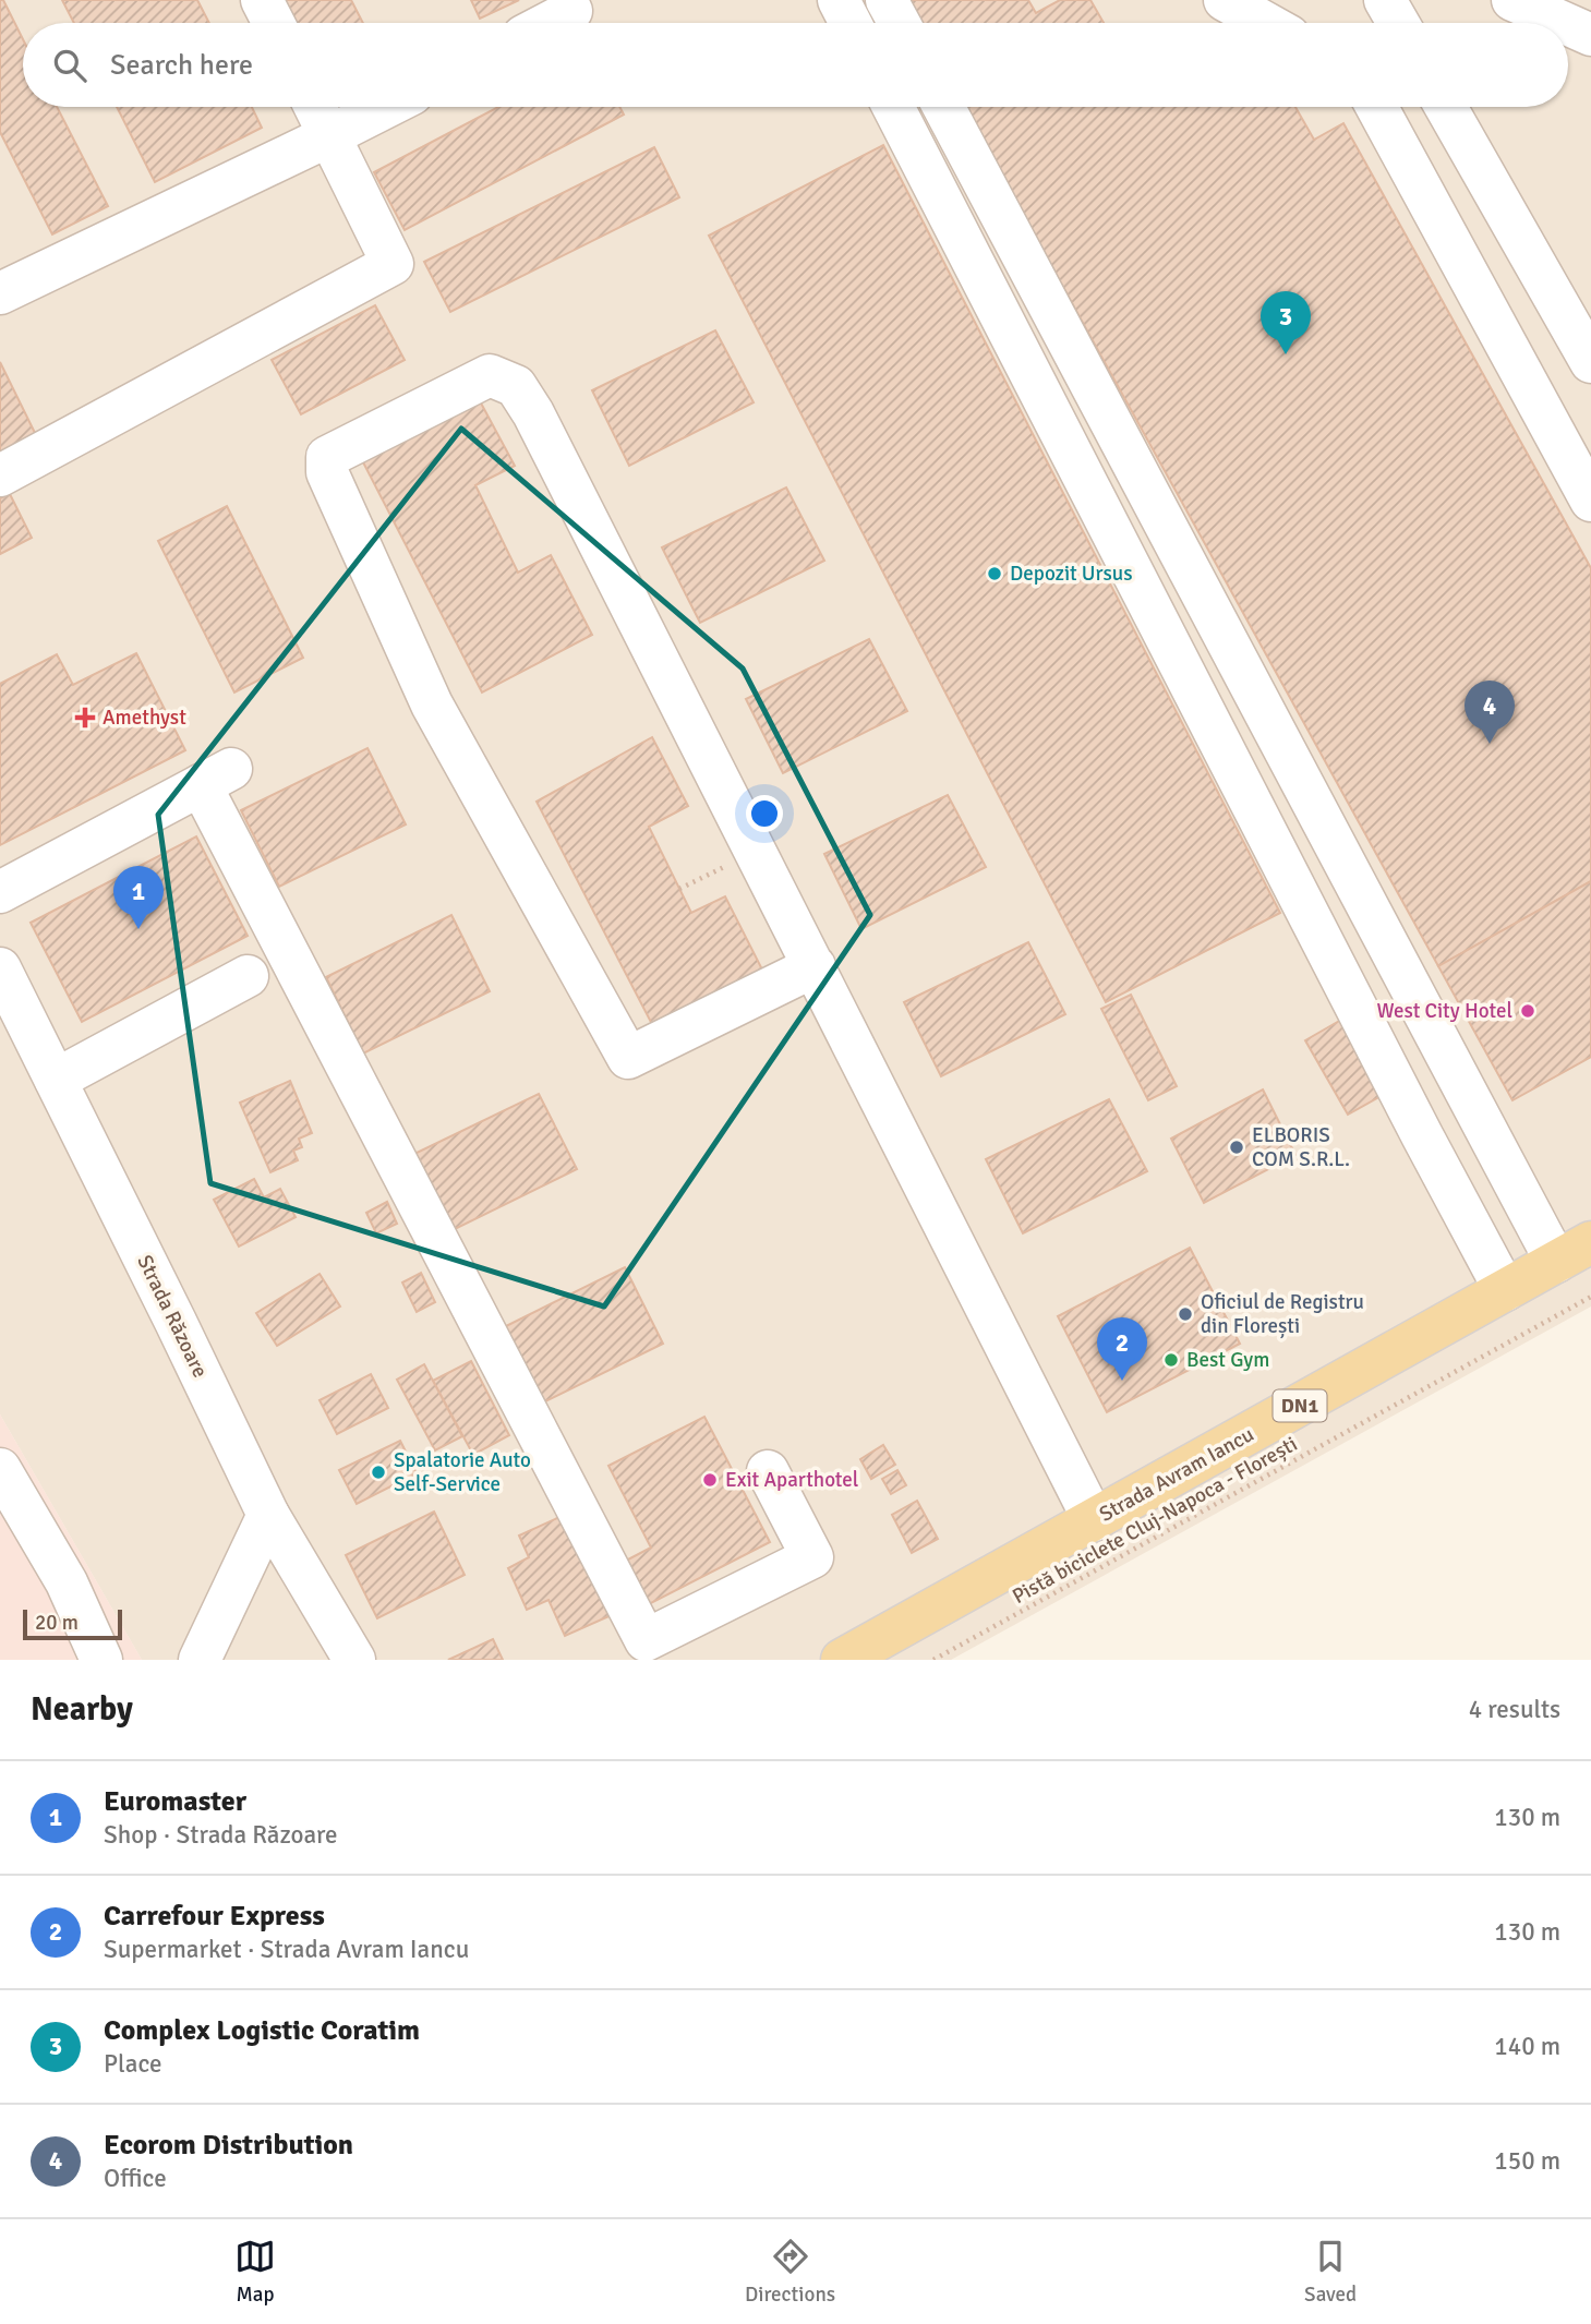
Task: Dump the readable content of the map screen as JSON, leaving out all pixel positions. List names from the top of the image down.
{
  "streets": {
    "main road": ["DN1", "Strada Avram Iancu"],
    "street": ["Strada Răzoare"],
    "path": ["Pistă biciclete Cluj-Napoca - Florești"]
  },
  "places": {
    "other": [
      "Depozit Ursus",
      "West City Hotel",
      "ELBORIS COM S.R.L.",
      "Oficiul de Registru din Florești",
      "Best Gym",
      "Spalatorie Auto Self-Service",
      "Exit Aparthotel"
    ],
    "health": ["Amethyst"]
  },
  "scale_bar": "20 m",
  "page": {
    "search": "Search here",
    "pins": [
      "3",
      "4",
      "1",
      "2"
    ],
    "scale": "20 m",
    "heading": ["Nearby", "4 results"],
    "list": [
      {
        "mark": "1",
        "name": "Euromaster",
        "note": "Shop · Strada Răzoare",
        "value": "130 m"
      },
      {
        "mark": "2",
        "name": "Carrefour Express",
        "note": "Supermarket · Strada Avram Iancu",
        "value": "130 m"
      },
      {
        "mark": "3",
        "name": "Complex Logistic Coratim",
        "note": "Place",
        "value": "140 m"
      },
      {
        "mark": "4",
        "name": "Ecorom Distribution",
        "note": "Office",
        "value": "150 m"
      }
    ],
    "nav": ["Map", "Directions", "Saved"]
  }
}
